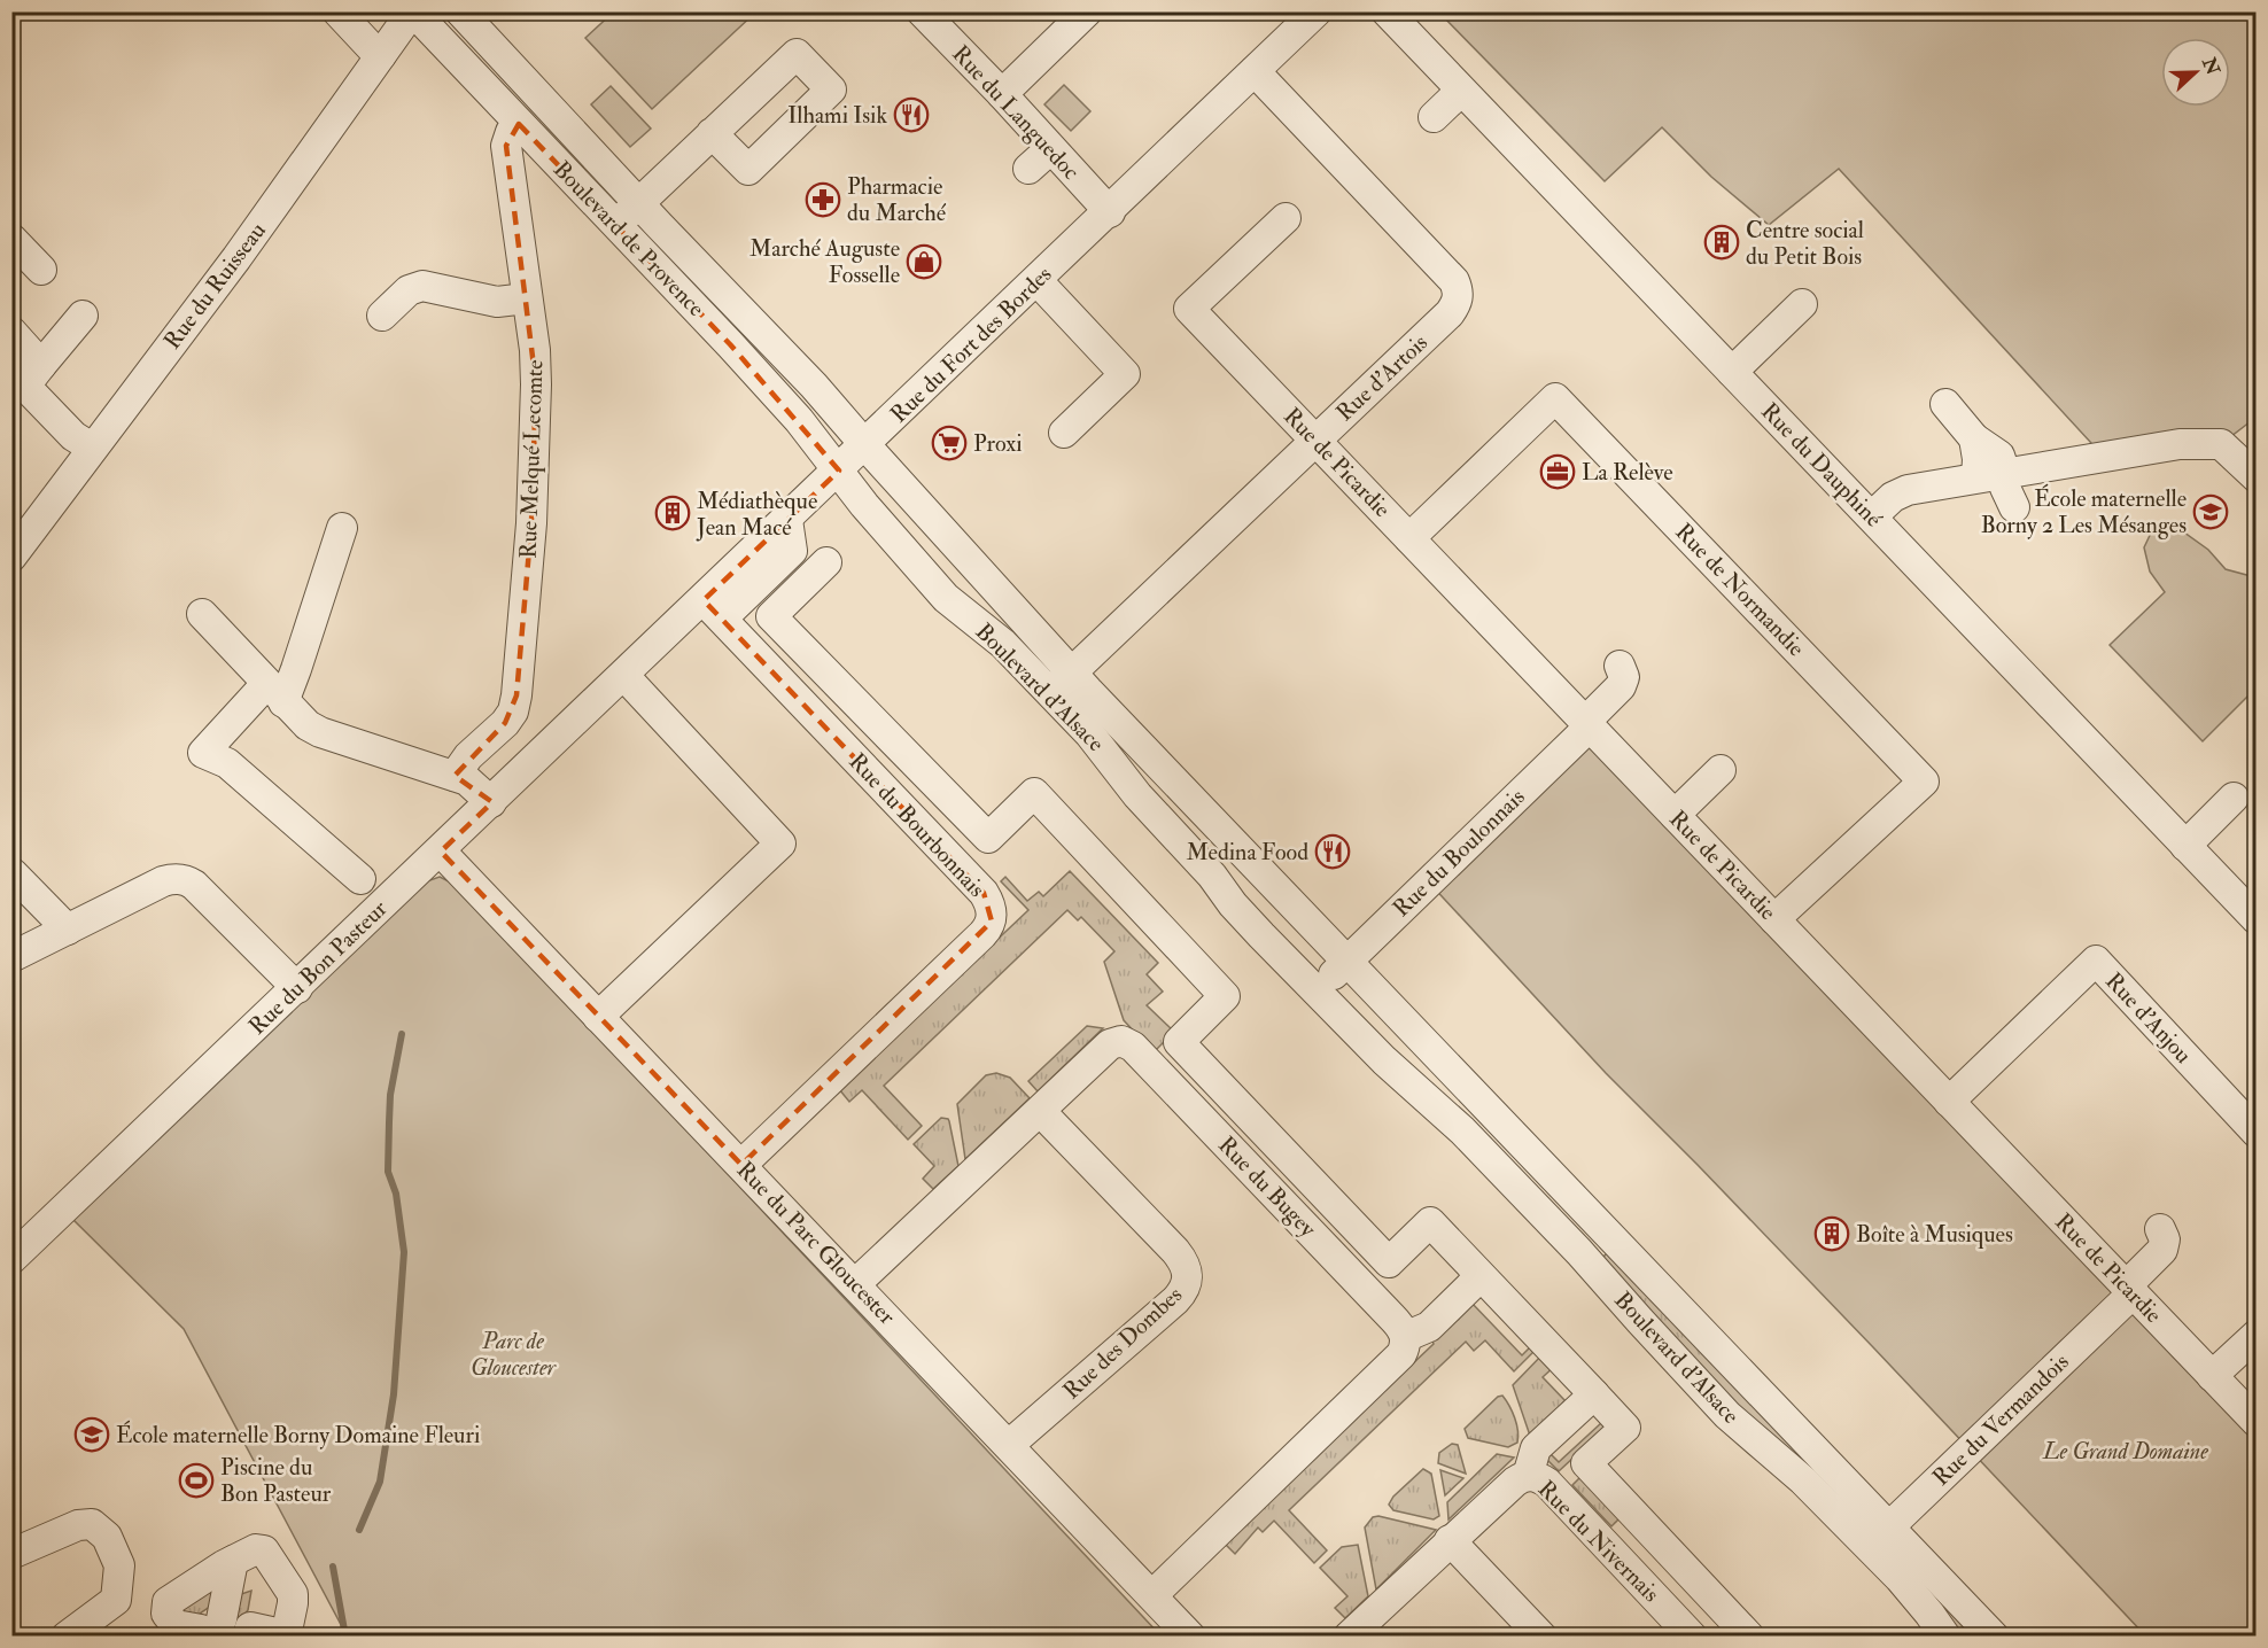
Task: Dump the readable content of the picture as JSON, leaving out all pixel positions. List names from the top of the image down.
{
  "streets": {
    "street": [
      "Rue du Languedoc",
      "Boulevard de Provence",
      "Rue du Ruisseau",
      "Rue du Fort des Bordes",
      "Rue d'Artois",
      "Rue Melqué Lecomte",
      "Rue de Picardie",
      "Rue du Dauphiné",
      "Rue de Normandie",
      "Boulevard d'Alsace",
      "Rue du Bourbonnais",
      "Rue du Boulonnais",
      "Rue du Bon Pasteur",
      "Rue d'Anjou",
      "Rue du Bugey",
      "Rue du Parc Gloucester",
      "Rue des Dombes",
      "Rue du Vermandois",
      "Rue du Nivernais"
    ]
  },
  "crossings": [
    ["Rue du Languedoc", "Rue du Fort des Bordes"],
    ["Boulevard de Provence", "Rue du Ruisseau"],
    ["Boulevard de Provence", "Rue du Fort des Bordes"],
    ["Boulevard de Provence", "Rue Melqué Lecomte"],
    ["Boulevard de Provence", "Boulevard d'Alsace"],
    ["Rue du Fort des Bordes", "Rue d'Artois"],
    ["Rue du Fort des Bordes", "Boulevard d'Alsace"],
    ["Rue du Fort des Bordes", "Rue du Bourbonnais"],
    ["Rue du Fort des Bordes", "Rue du Bon Pasteur"],
    ["Rue d'Artois", "Rue de Picardie"],
    ["Rue d'Artois", "Boulevard d'Alsace"],
    ["Rue de Picardie", "Rue de Normandie"],
    ["Rue de Picardie", "Rue du Boulonnais"],
    ["Rue de Picardie", "Rue d'Anjou"],
    ["Rue de Picardie", "Rue du Vermandois"],
    ["Boulevard d'Alsace", "Rue du Boulonnais"],
    ["Boulevard d'Alsace", "Rue du Vermandois"],
    ["Rue du Bourbonnais", "Rue du Parc Gloucester"],
    ["Rue du Bon Pasteur", "Rue du Parc Gloucester"],
    ["Rue du Bugey", "Rue du Parc Gloucester"],
    ["Rue du Bugey", "Rue des Dombes"],
    ["Rue du Parc Gloucester", "Rue des Dombes"]
  ],
  "parks": ["Parc de Gloucester", "Le Grand Domaine"],
  "places": {
    "restaurant": ["Ilhami Isik", "Medina Food"],
    "pharmacy": ["Pharmacie du Marché"],
    "building": ["Centre social du Petit Bois", "Médiathèque Jean Macé", "Boîte à Musiques"],
    "shop": ["Marché Auguste Fosselle"],
    "supermarket": ["Proxi"],
    "office": ["La Relève"],
    "school or university": ["École maternelle Borny 2 Les Mésanges", "École maternelle Borny Domaine Fleuri"],
    "sports": ["Piscine du Bon Pasteur"]
  },
  "north": "right"
}
